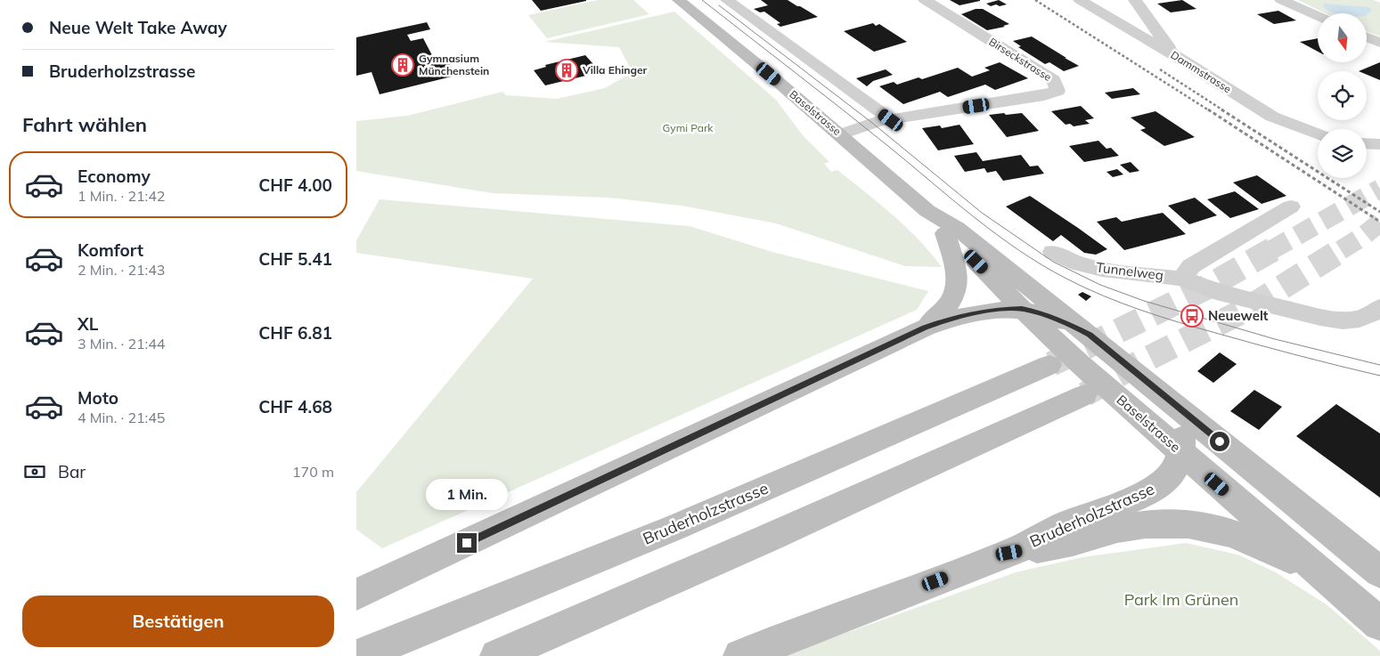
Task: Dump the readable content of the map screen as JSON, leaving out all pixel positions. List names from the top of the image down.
{
  "streets": {
    "main road": ["Baselstrasse", "Bruderholzstrasse"],
    "street": ["Birseckstrasse", "Dammstrasse", "Tunnelweg"]
  },
  "crossings": [
    ["Birseckstrasse", "Baselstrasse"],
    ["Baselstrasse", "Bruderholzstrasse"]
  ],
  "parks": ["Gymi Park", "Park Im Grünen"],
  "places": {
    "building": ["Gymnasium Münchenstein", "Villa Ehinger"],
    "bus stop": ["Neuewelt"]
  },
  "north": "bottom",
  "page": {
    "banner": ["Neue Welt Take Away", "Bruderholzstrasse"],
    "heading": "Fahrt wählen",
    "list": [
      {
        "name": "Economy",
        "note": "1 Min. · 21:42",
        "value": "CHF 4.00"
      },
      {
        "name": "Komfort",
        "note": "2 Min. · 21:43",
        "value": "CHF 5.41"
      },
      {
        "name": "XL",
        "note": "3 Min. · 21:44",
        "value": "CHF 6.81"
      },
      {
        "name": "Moto",
        "note": "4 Min. · 21:45",
        "value": "CHF 4.68"
      }
    ],
    "pay": ["Bar", "170 m"],
    "bubble": "1 Min.",
    "buttons": "Bestätigen"
  }
}
